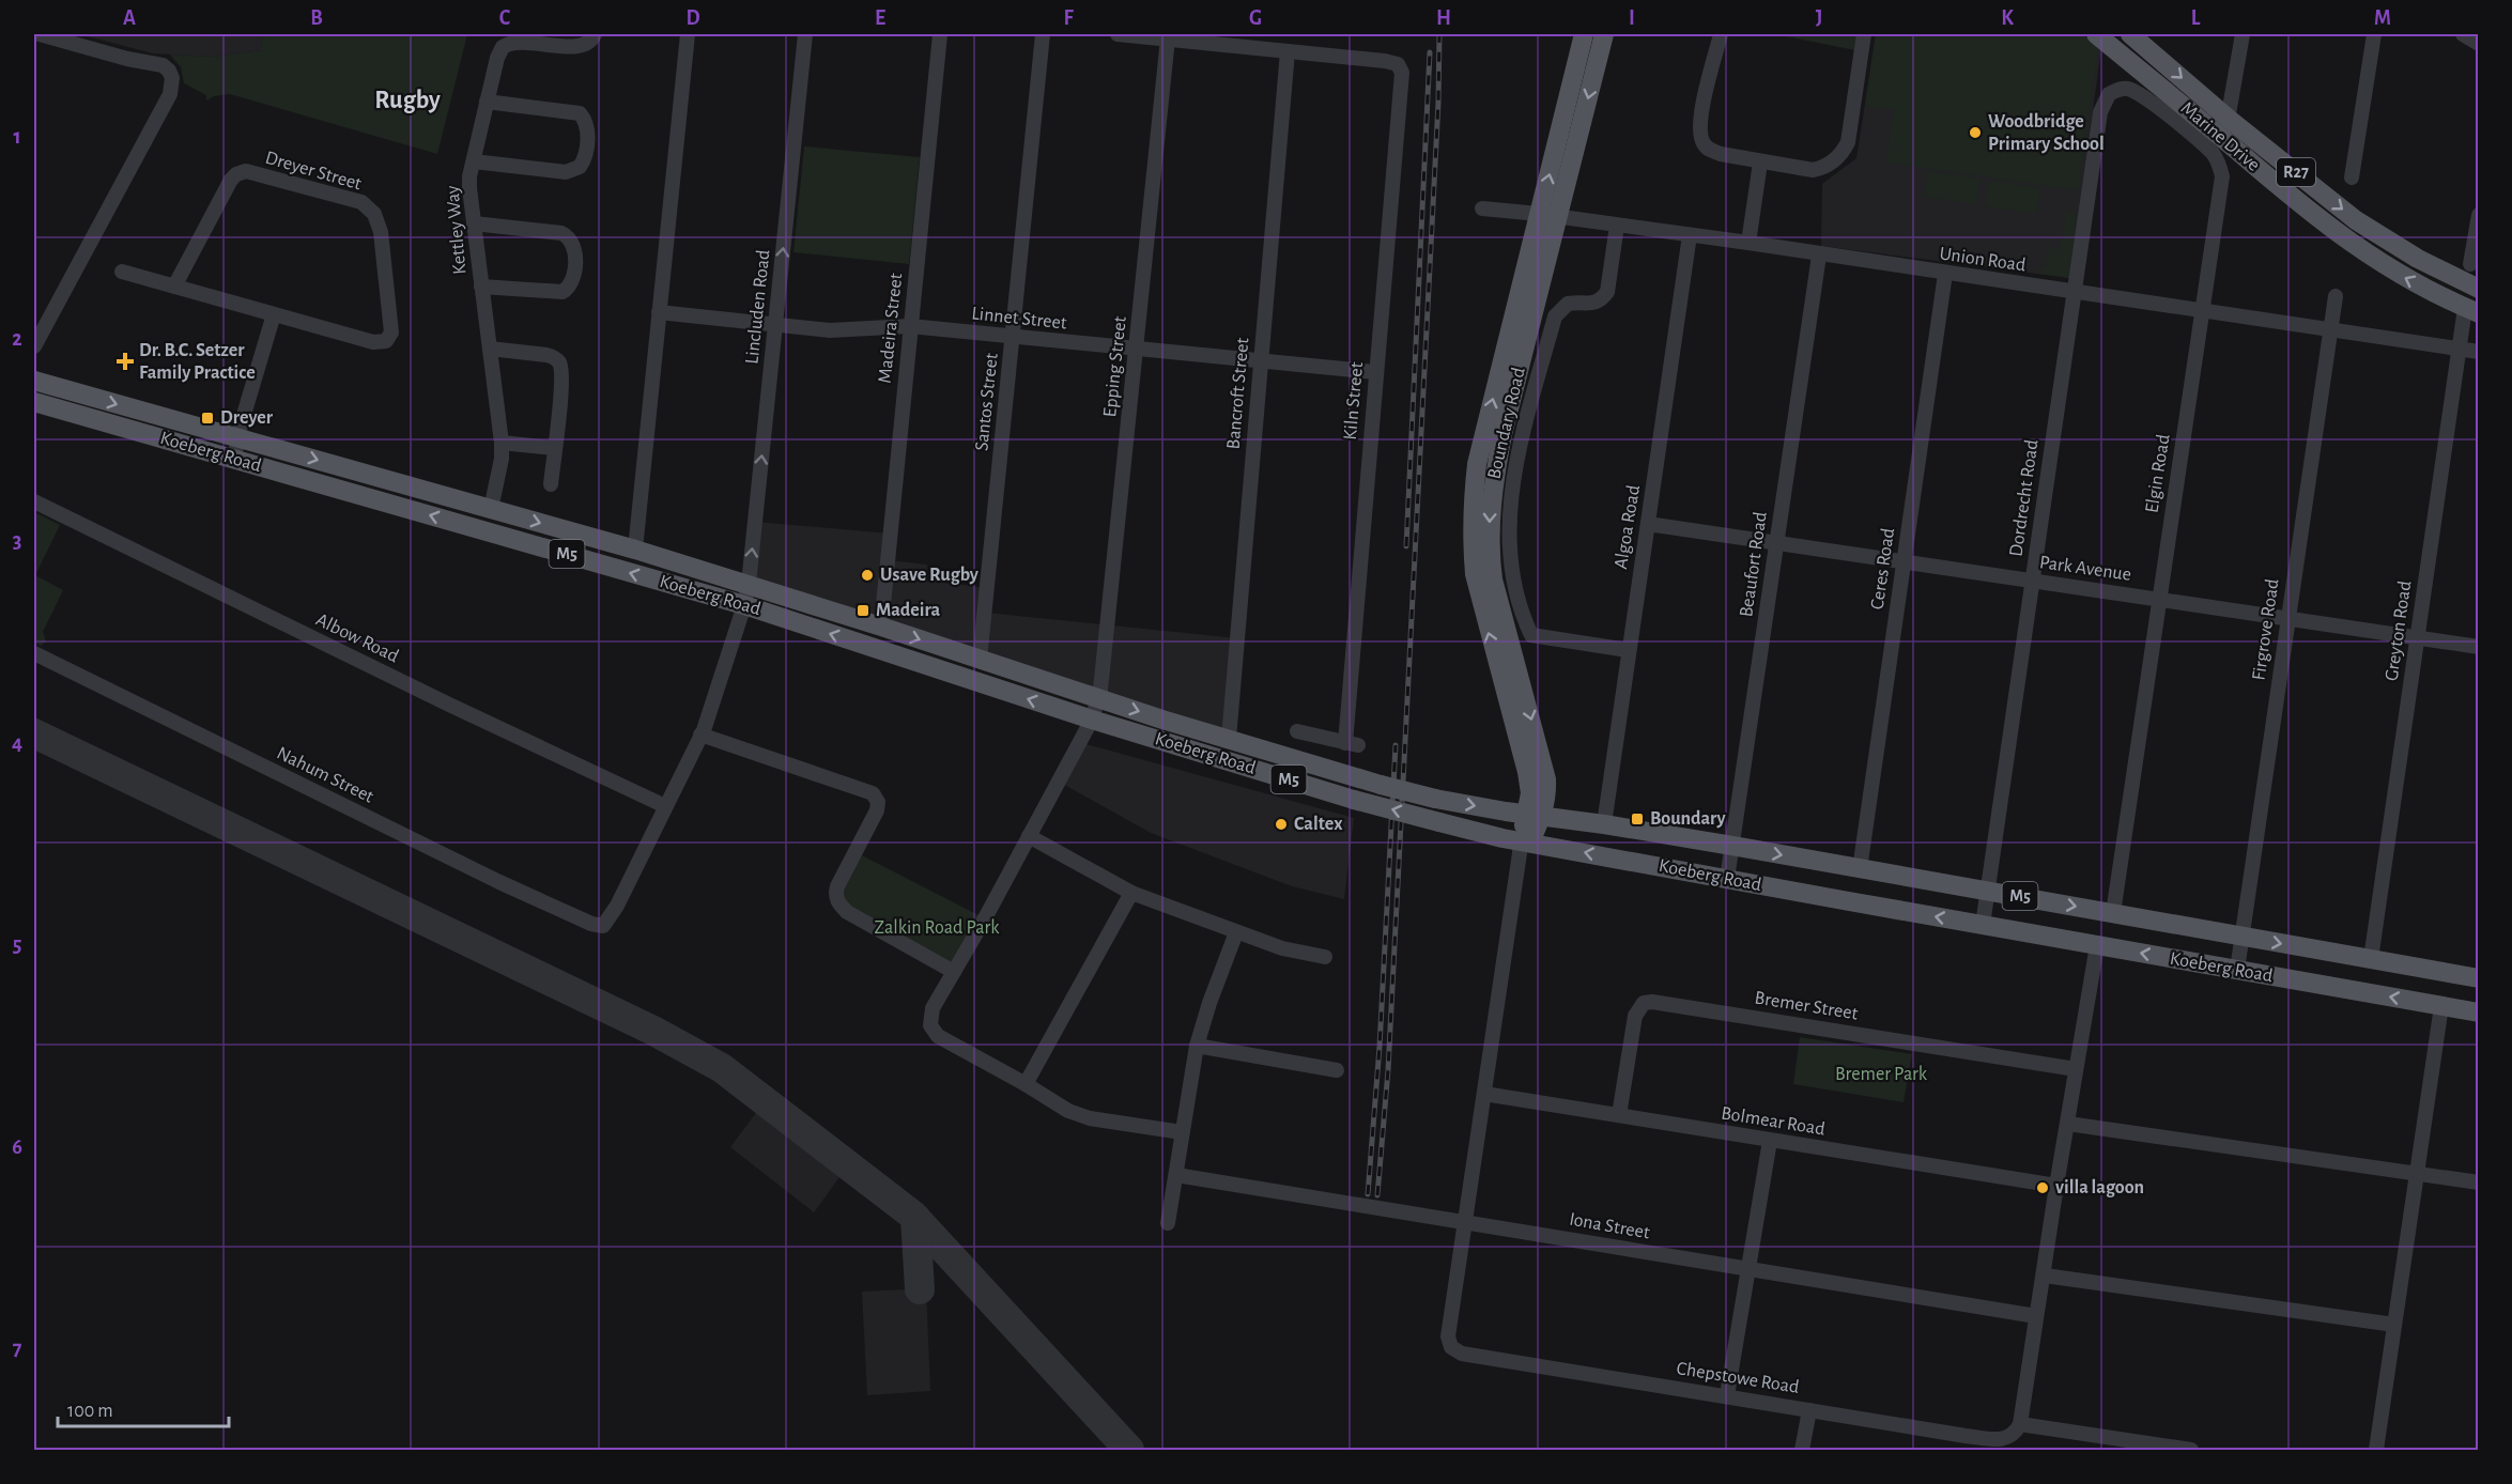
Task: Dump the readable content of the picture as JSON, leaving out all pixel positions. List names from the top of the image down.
{
  "streets": {
    "main road": [
      "Marine Drive",
      "R27",
      "Boundary Road",
      "Koeberg Road",
      "M5"
    ],
    "street": [
      "Dreyer Street",
      "Kettley Way",
      "Union Road",
      "Lincluden Road",
      "Linnet Street",
      "Madeira Street",
      "Epping Street",
      "Bancroft Street",
      "Kiln Street",
      "Santos Street",
      "Elgin Road",
      "Dordrecht Road",
      "Algoa Road",
      "Beaufort Road",
      "Ceres Road",
      "Park Avenue",
      "Firgrove Road",
      "Greyton Road",
      "Albow Road",
      "Nahum Street",
      "Bremer Street",
      "Bolmear Road",
      "Iona Street",
      "Chepstowe Road"
    ]
  },
  "crossings": [
    ["Marine Drive", "Greyton Road"],
    ["Kettley Way", "Koeberg Road"],
    ["Union Road", "Boundary Road"],
    ["Union Road", "Elgin Road"],
    ["Union Road", "Dordrecht Road"],
    ["Union Road", "Algoa Road"],
    ["Union Road", "Beaufort Road"],
    ["Union Road", "Ceres Road"],
    ["Union Road", "Firgrove Road"],
    ["Union Road", "Greyton Road"],
    ["Lincluden Road", "Linnet Street"],
    ["Lincluden Road", "Koeberg Road"],
    ["Lincluden Road", "Albow Road"],
    ["Lincluden Road", "Nahum Street"],
    ["Linnet Street", "Madeira Street"],
    ["Linnet Street", "Epping Street"],
    ["Linnet Street", "Bancroft Street"],
    ["Linnet Street", "Kiln Street"],
    ["Linnet Street", "Santos Street"],
    ["Madeira Street", "Koeberg Road"],
    ["Epping Street", "Koeberg Road"],
    ["Bancroft Street", "Kiln Street"],
    ["Bancroft Street", "Koeberg Road"],
    ["Santos Street", "Koeberg Road"],
    ["Boundary Road", "Koeberg Road"],
    ["Koeberg Road", "Elgin Road"],
    ["Koeberg Road", "Dordrecht Road"],
    ["Koeberg Road", "Algoa Road"],
    ["Koeberg Road", "Beaufort Road"],
    ["Koeberg Road", "Ceres Road"],
    ["Koeberg Road", "Firgrove Road"],
    ["Koeberg Road", "Greyton Road"],
    ["Elgin Road", "Dordrecht Road"],
    ["Elgin Road", "Park Avenue"],
    ["Dordrecht Road", "Park Avenue"],
    ["Algoa Road", "Park Avenue"],
    ["Beaufort Road", "Park Avenue"],
    ["Ceres Road", "Park Avenue"],
    ["Park Avenue", "Firgrove Road"],
    ["Park Avenue", "Greyton Road"],
    ["Bremer Street", "Bolmear Road"],
    ["Iona Street", "Chepstowe Road"]
  ],
  "districts": ["Rugby"],
  "parks": ["Zalkin Road Park", "Bremer Park"],
  "places": {
    "other": [
      "Woodbridge Primary School",
      "Usave Rugby",
      "Caltex",
      "villa lagoon"
    ],
    "health": ["Dr. B.C. Setzer Family Practice"],
    "transit": ["Dreyer", "Madeira", "Boundary"]
  },
  "scale_bar": "100 m",
  "grid": {
    "columns": [
      "A",
      "B",
      "C",
      "D",
      "E",
      "F",
      "G",
      "H",
      "I",
      "J",
      "K",
      "L",
      "M"
    ],
    "rows": [
      "1",
      "2",
      "3",
      "4",
      "5",
      "6",
      "7"
    ]
  }
}
